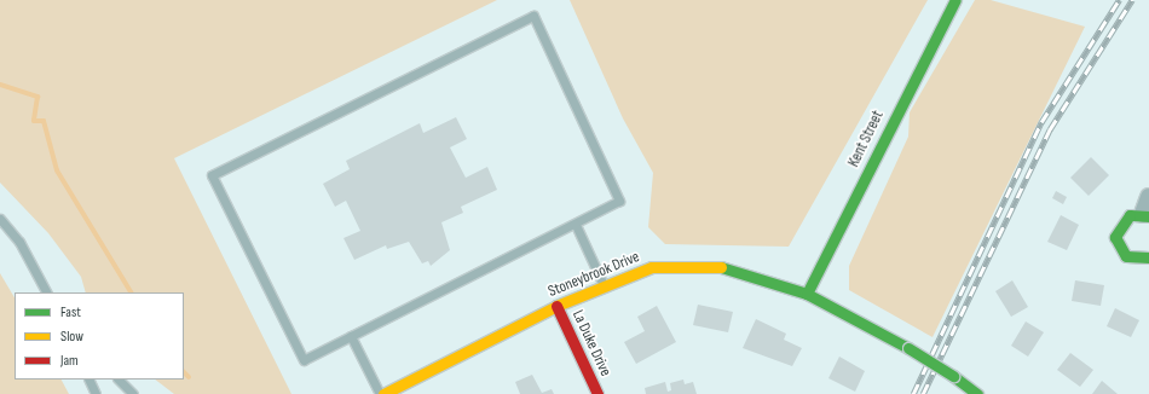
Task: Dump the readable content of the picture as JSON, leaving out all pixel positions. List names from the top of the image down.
{
  "streets": {
    "street": ["Kent Street", "Stoneybrook Drive", "La Duke Drive"]
  },
  "crossings": [
    ["Kent Street", "Stoneybrook Drive"],
    ["Stoneybrook Drive", "La Duke Drive"]
  ],
  "legend": ["Fast", "Slow", "Jam"]
}
